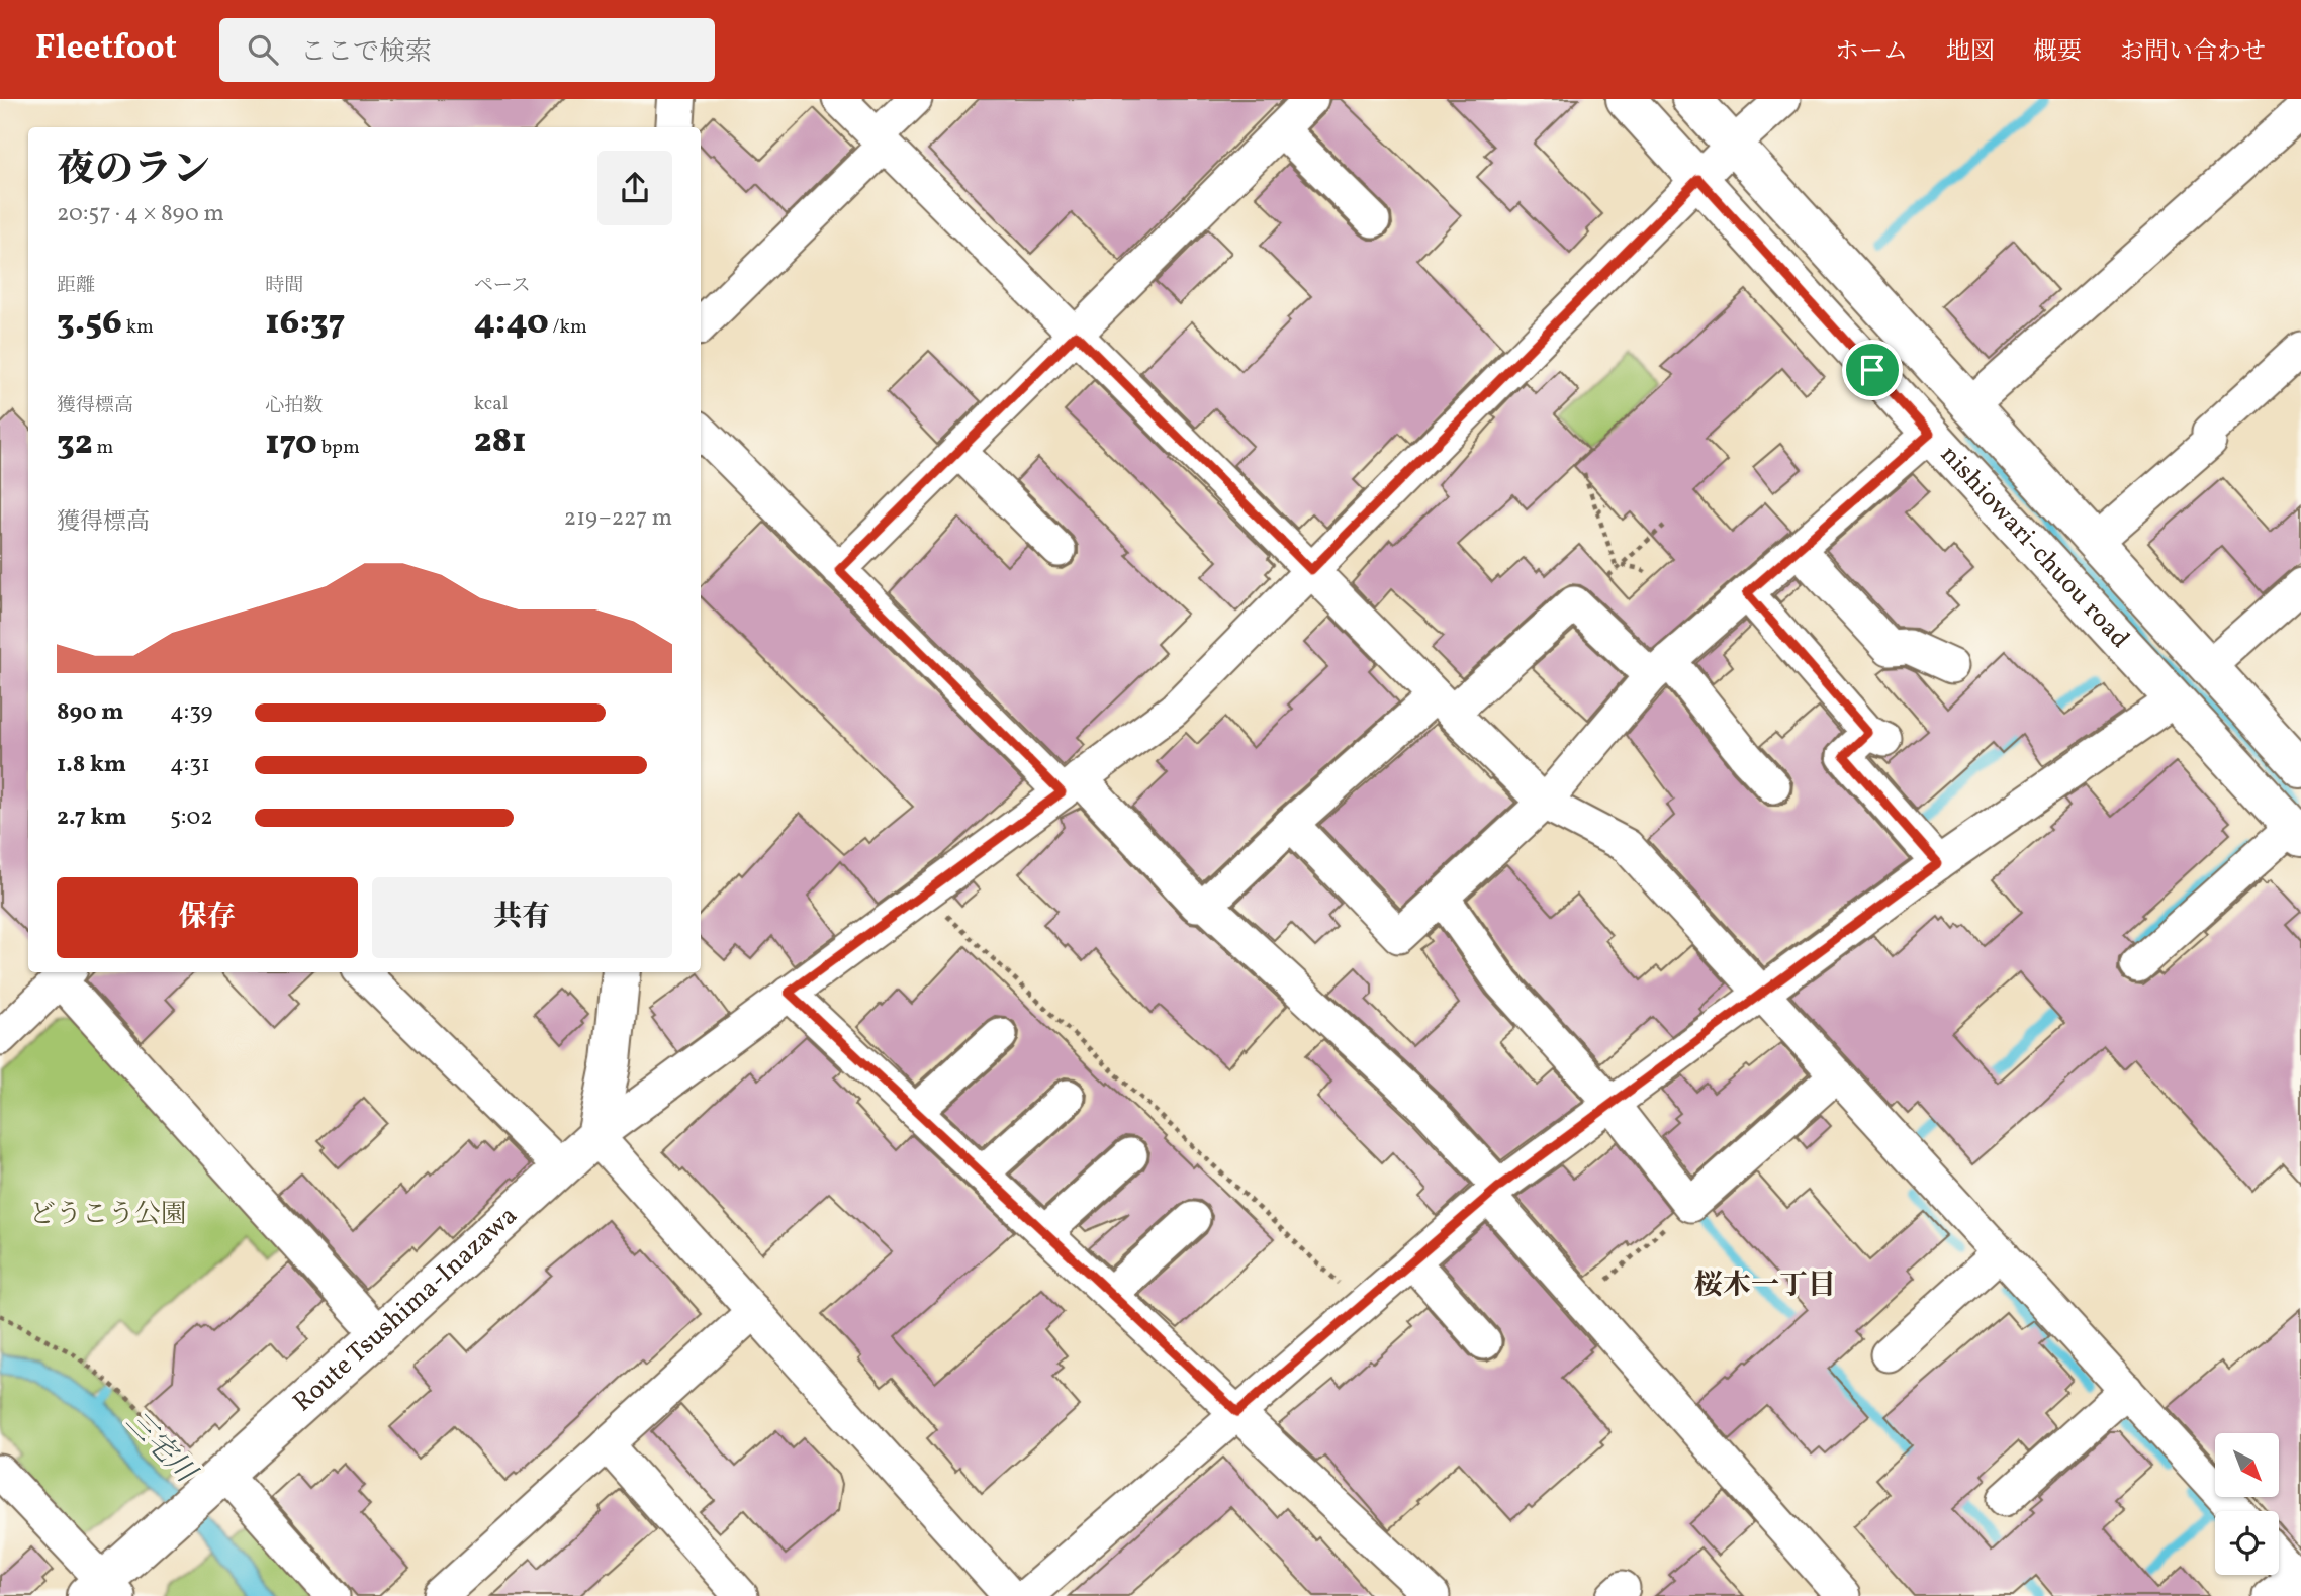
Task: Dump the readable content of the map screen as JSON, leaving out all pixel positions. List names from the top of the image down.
{
  "streets": {
    "main road": ["nishiowari-chuou road", "Route Tsushima-Inazawa"]
  },
  "districts": ["桜木一丁目"],
  "water": ["三宅川"],
  "parks": ["どうこう公園"],
  "north": "bottom right",
  "page": {
    "header": "Fleetfoot",
    "search": "ここで検索",
    "nav": [
      "ホーム",
      "地図",
      "概要",
      "お問い合わせ"
    ],
    "heading": ["夜のラン", "20:57 · 4 × 890 m"],
    "stats": [
      ["距離", "3.56 km"],
      ["時間", "16:37"],
      ["ペース", "4:40 /km"],
      ["獲得標高", "32 m"],
      ["心拍数", "170 bpm"],
      ["kcal", "281"]
    ],
    "chart": ["獲得標高", "219–227 m"],
    "list": [
      {
        "name": "890 m",
        "note": "4:39"
      },
      {
        "name": "1.8 km",
        "note": "4:31"
      },
      {
        "name": "2.7 km",
        "note": "5:02"
      }
    ],
    "buttons": ["保存", "共有"]
  }
}
